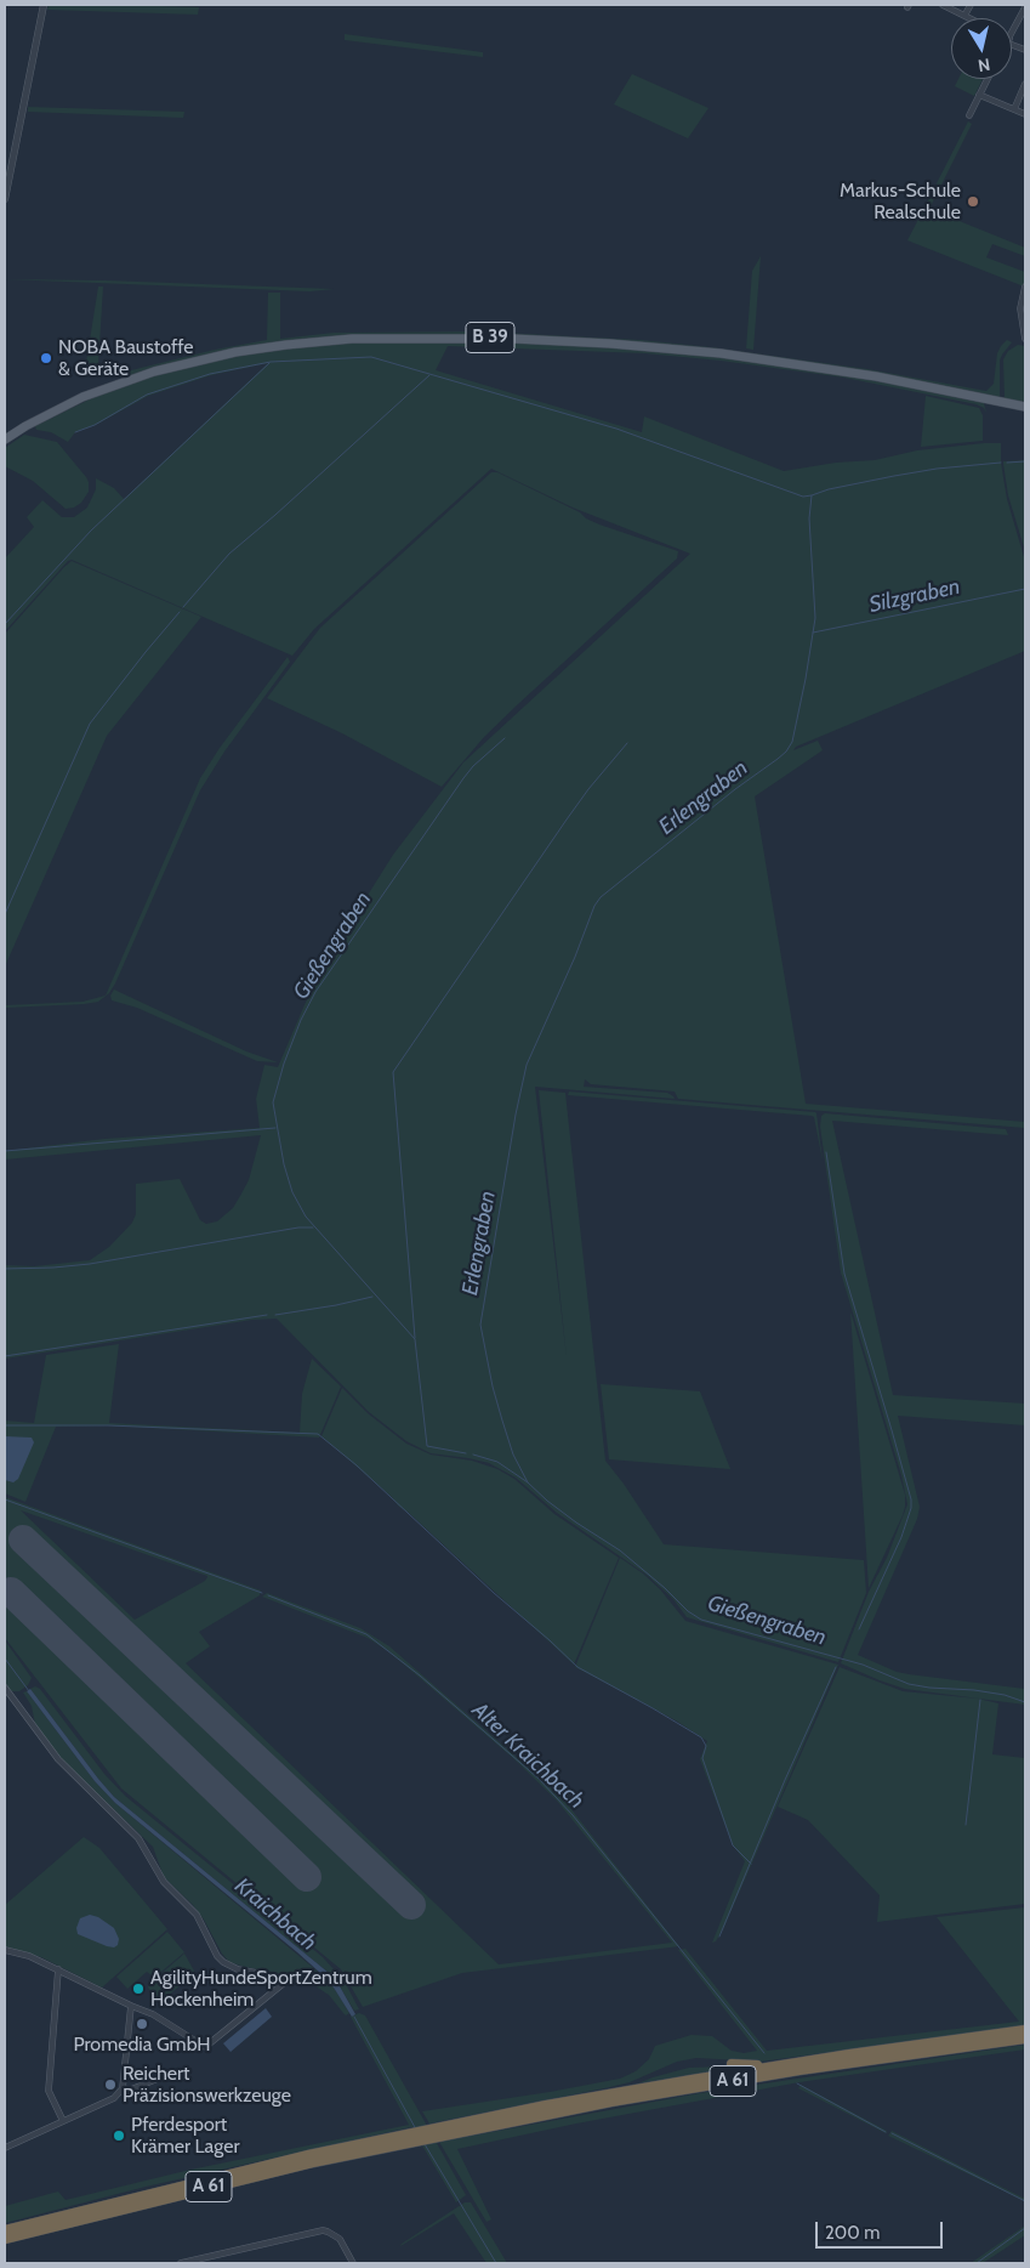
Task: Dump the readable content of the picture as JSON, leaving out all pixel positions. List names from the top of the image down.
{
  "streets": {
    "highway": ["A 61"],
    "main road": ["B 39"]
  },
  "water": [
    "Silzgraben",
    "Erlengraben",
    "Gießengraben",
    "Alter Kraichbach",
    "Kraichbach"
  ],
  "places": [
    "Markus-Schule Realschule",
    "NOBA Baustoffe & Geräte",
    "AgilityHundeSportZentrum Hockenheim",
    "Promedia GmbH",
    "Reichert Präzisionswerkzeuge",
    "Pferdesport Krämer Lager"
  ],
  "scale_bar": "200 m",
  "north": "bottom"
}
